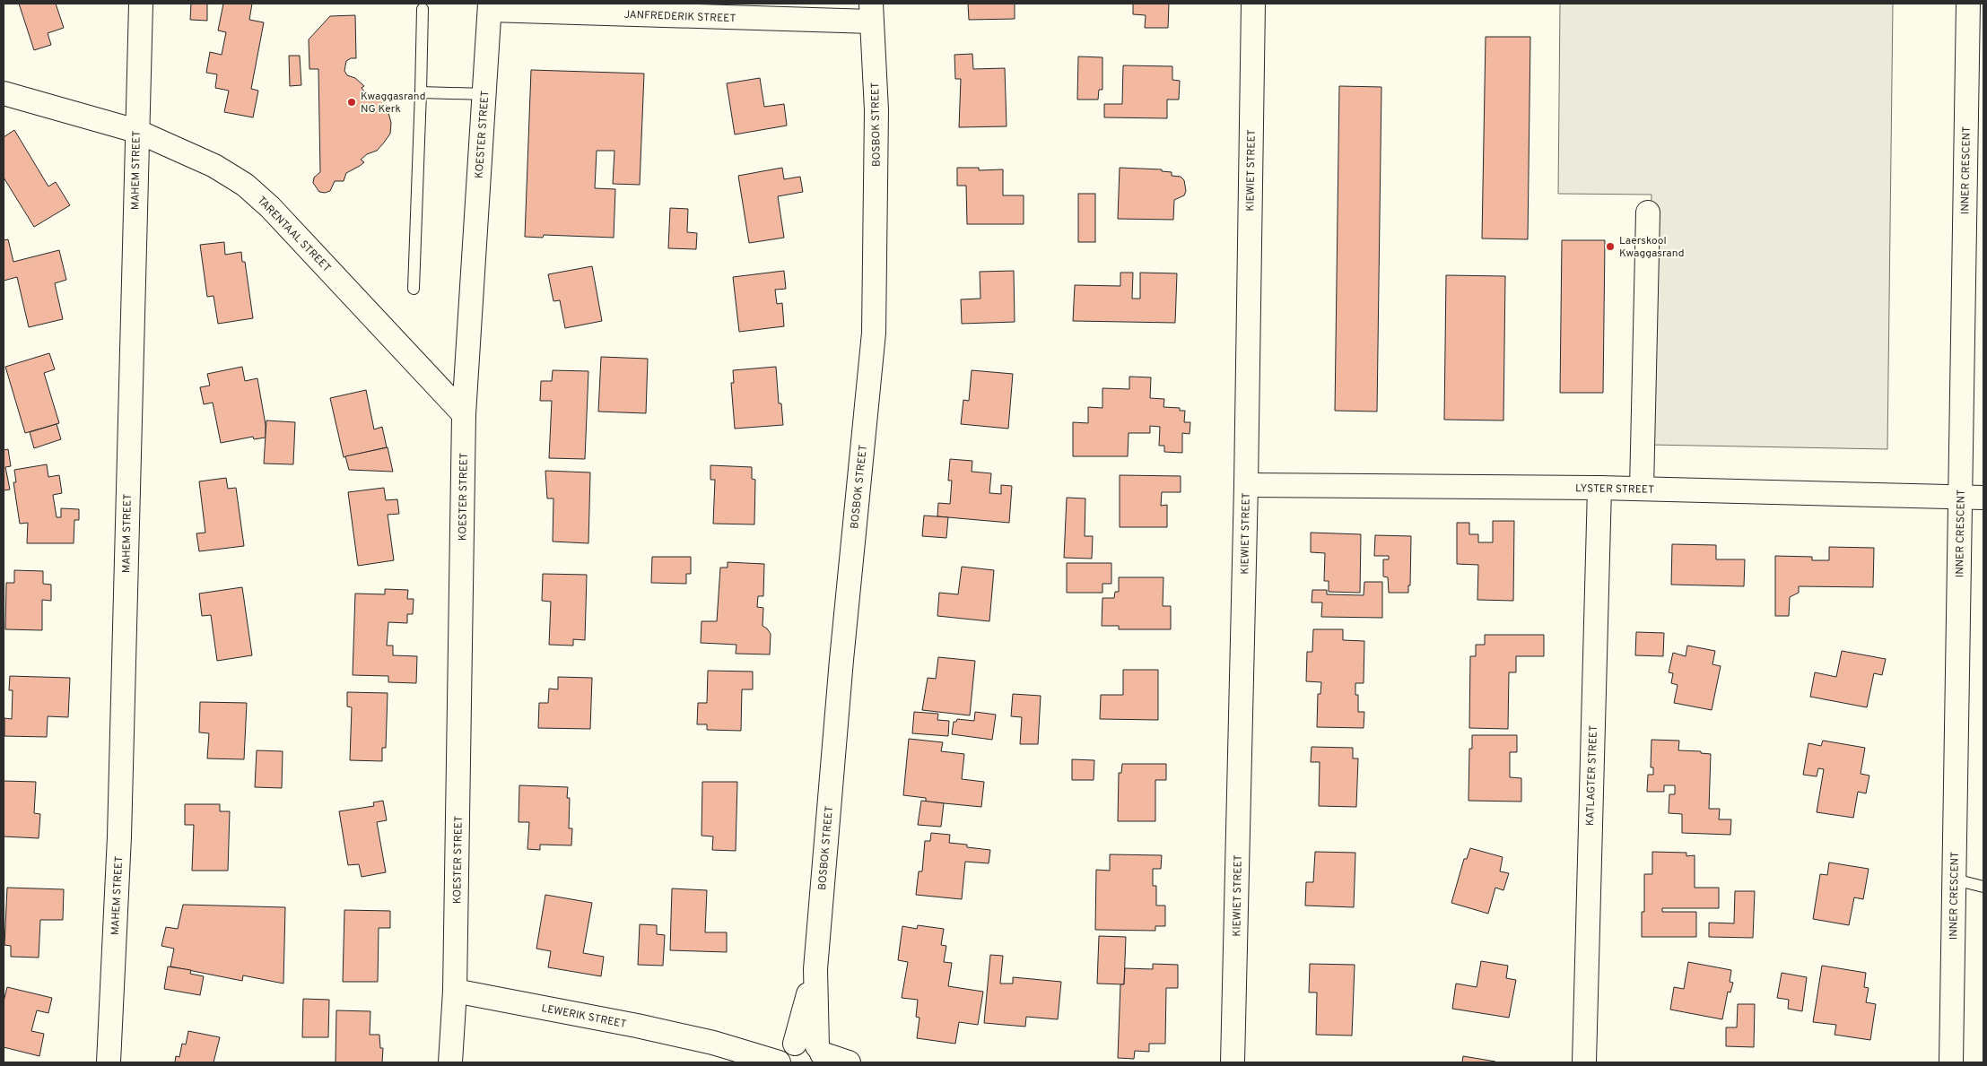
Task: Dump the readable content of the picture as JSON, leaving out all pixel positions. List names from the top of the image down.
{
  "streets": {
    "street": [
      "JANFREDERIK STREET",
      "BOSBOK STREET",
      "KOESTER STREET",
      "MAHEM STREET",
      "KIEWIET STREET",
      "INNER CRESCENT",
      "TARENTAAL STREET",
      "LYSTER STREET",
      "KATLAGTER STREET",
      "LEWERIK STREET"
    ]
  },
  "crossings": [
    ["JANFREDERIK STREET", "BOSBOK STREET"],
    ["JANFREDERIK STREET", "KOESTER STREET"],
    ["BOSBOK STREET", "LEWERIK STREET"],
    ["KOESTER STREET", "TARENTAAL STREET"],
    ["KOESTER STREET", "LEWERIK STREET"],
    ["MAHEM STREET", "TARENTAAL STREET"],
    ["KIEWIET STREET", "LYSTER STREET"],
    ["INNER CRESCENT", "LYSTER STREET"],
    ["LYSTER STREET", "KATLAGTER STREET"]
  ],
  "places": ["Kwaggasrand NG Kerk", "Laerskool Kwaggasrand"]
}
